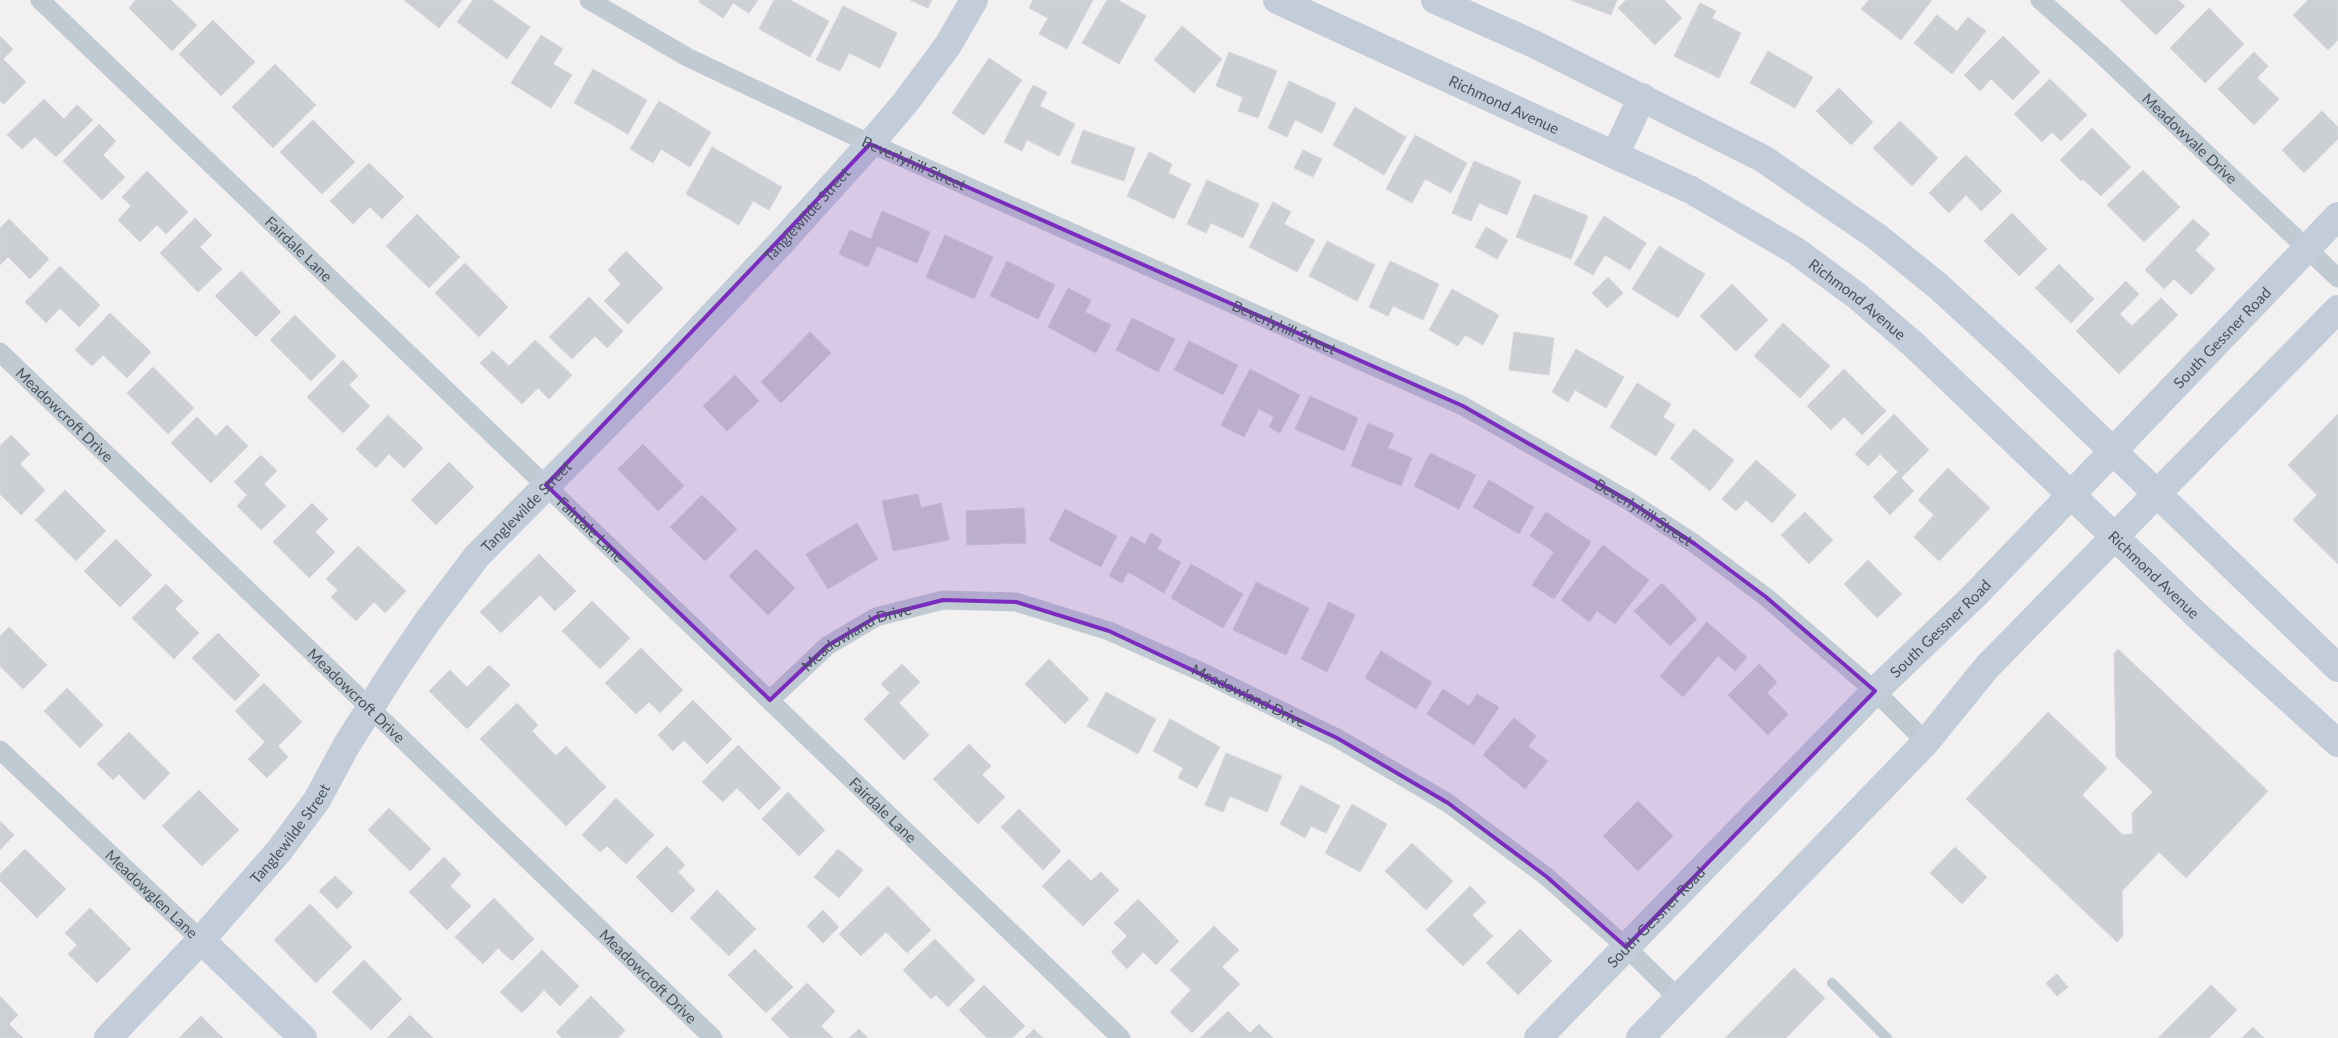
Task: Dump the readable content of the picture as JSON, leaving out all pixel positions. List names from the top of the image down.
{
  "streets": {
    "main road": [
      "Richmond Avenue",
      "Tanglewilde Street",
      "South Gessner Road",
      "Meadowglen Lane"
    ],
    "street": [
      "Meadowvale Drive",
      "Beverlyhill Street",
      "Fairdale Lane",
      "Meadowcroft Drive",
      "Meadowland Drive"
    ]
  },
  "crossings": [
    ["Richmond Avenue", "South Gessner Road"],
    ["Meadowvale Drive", "South Gessner Road"],
    ["Beverlyhill Street", "Tanglewilde Street"],
    ["Beverlyhill Street", "South Gessner Road"],
    ["Tanglewilde Street", "Fairdale Lane"],
    ["Tanglewilde Street", "Meadowcroft Drive"],
    ["Tanglewilde Street", "Meadowglen Lane"],
    ["Fairdale Lane", "Meadowland Drive"],
    ["South Gessner Road", "Meadowland Drive"]
  ]
}
